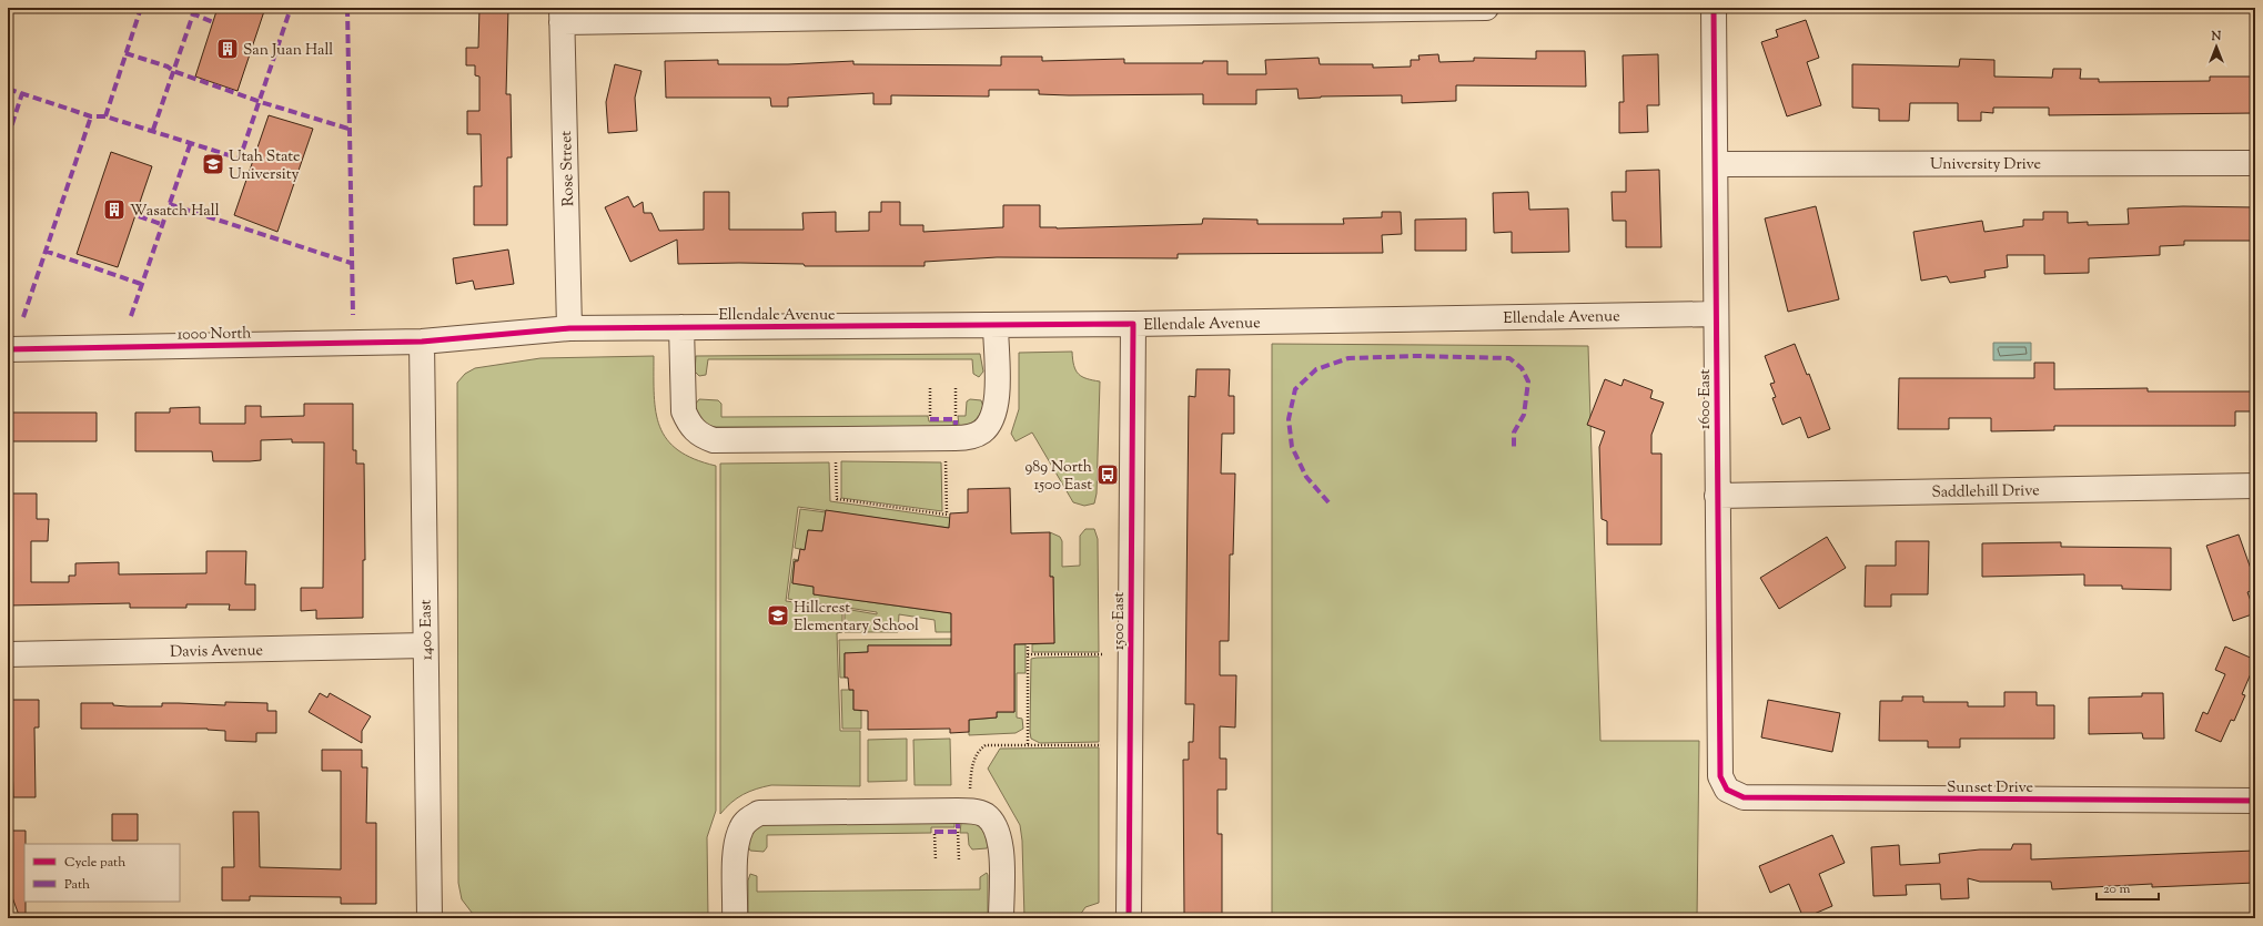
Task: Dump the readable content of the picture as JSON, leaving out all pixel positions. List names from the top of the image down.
{
  "streets": {
    "street": [
      "University Drive",
      "Rose Street",
      "Ellendale Avenue",
      "1000 North",
      "1600 East",
      "Saddlehill Drive",
      "1500 East",
      "1400 East",
      "Davis Avenue",
      "Sunset Drive"
    ]
  },
  "crossings": [
    ["University Drive", "1600 East"],
    ["Rose Street", "Ellendale Avenue"],
    ["Ellendale Avenue", "1000 North"],
    ["Ellendale Avenue", "1600 East"],
    ["Ellendale Avenue", "1500 East"],
    ["Ellendale Avenue", "1400 East"],
    ["1000 North", "1400 East"],
    ["1600 East", "Saddlehill Drive"],
    ["1600 East", "Sunset Drive"],
    ["1400 East", "Davis Avenue"]
  ],
  "places": {
    "building": ["San Juan Hall", "Wasatch Hall"],
    "school or university": ["Utah State University", "Hillcrest Elementary School"],
    "bus stop": ["989 North 1500 East"]
  },
  "legend": ["Cycle path", "Path"],
  "scale_bar": "20 m",
  "north": "top"
}
